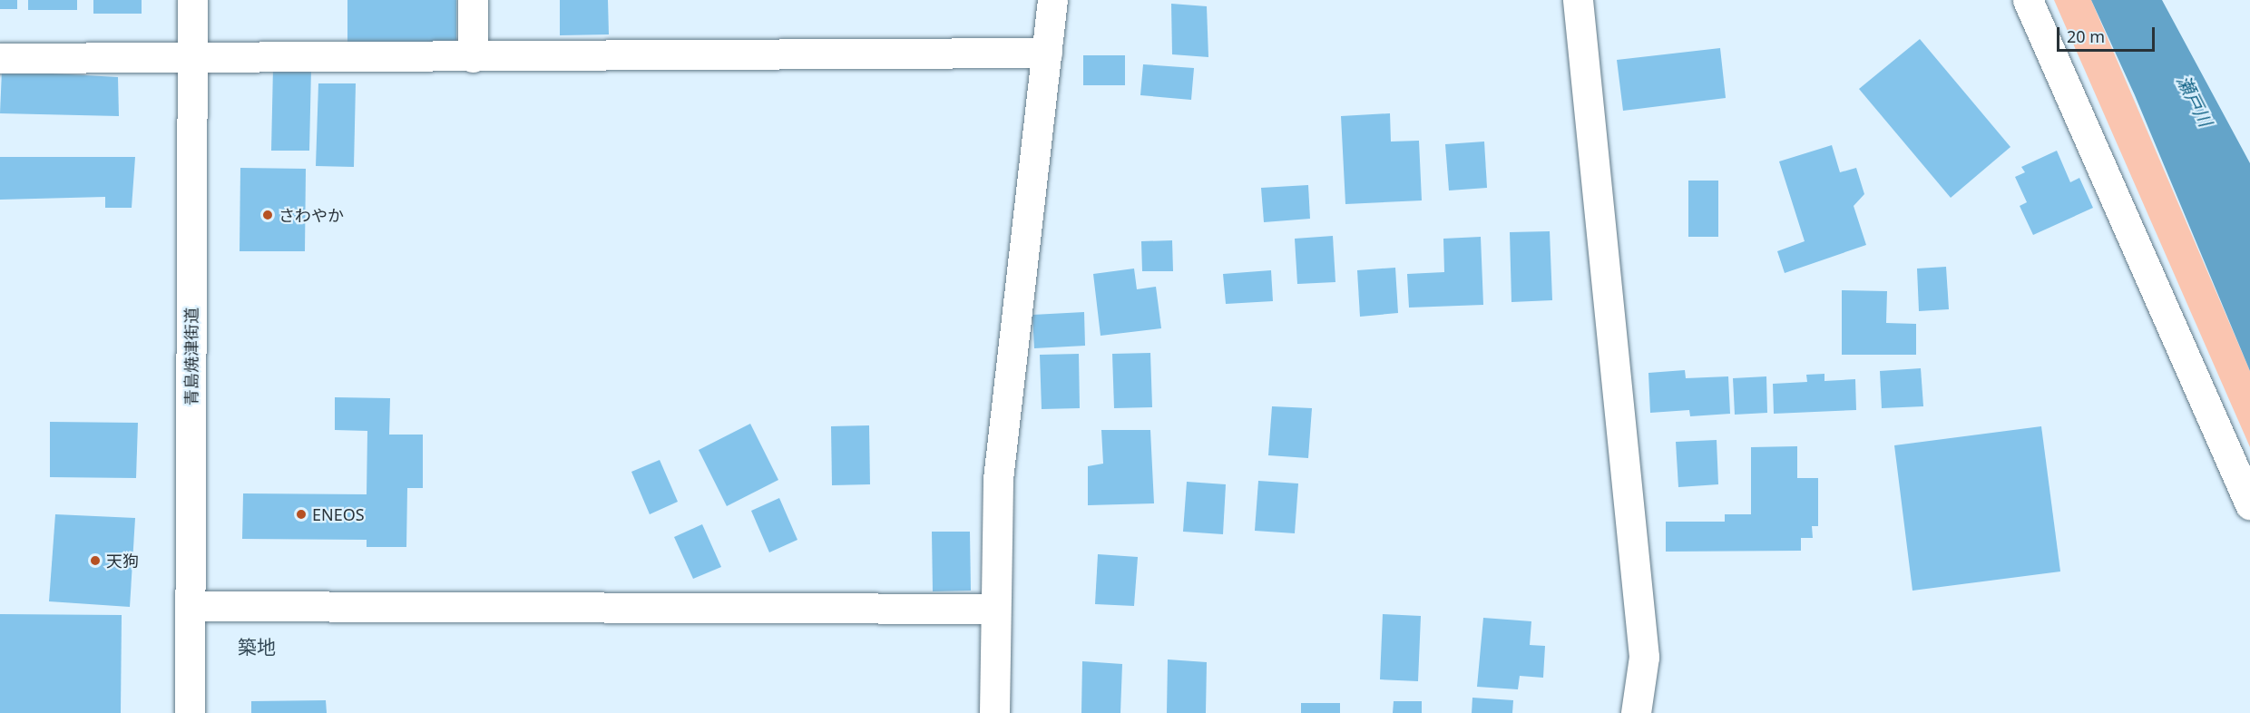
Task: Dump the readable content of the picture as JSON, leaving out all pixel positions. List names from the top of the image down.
{
  "streets": {
    "street": ["青島焼津街道"]
  },
  "districts": ["築地"],
  "water": ["瀬戸川"],
  "places": ["さわやか", "ENEOS", "天狗"],
  "scale_bar": "20 m"
}
